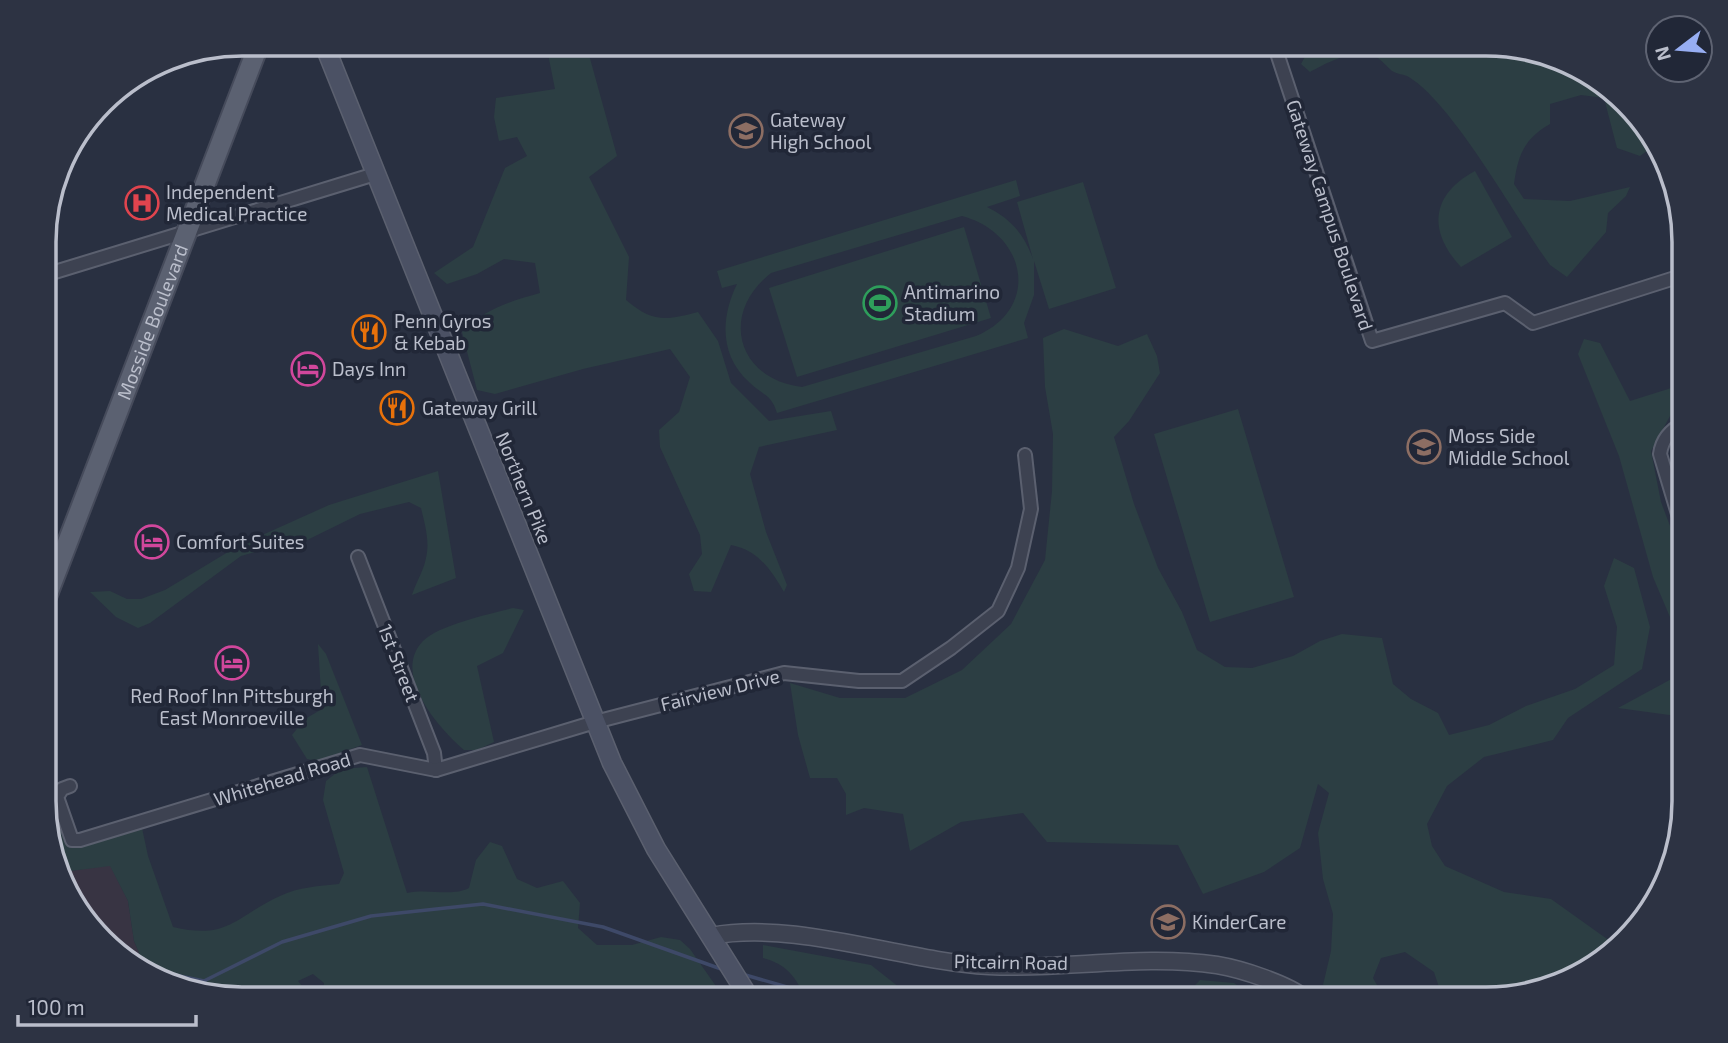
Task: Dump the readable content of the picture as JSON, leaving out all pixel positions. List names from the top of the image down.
{
  "streets": {
    "main road": ["Mosside Boulevard", "Northern Pike"],
    "street": [
      "Gateway Campus Boulevard",
      "1st Street",
      "Fairview Drive",
      "Whitehead Road",
      "Pitcairn Road"
    ]
  },
  "crossings": [
    ["Northern Pike", "Fairview Drive"],
    ["Northern Pike", "Whitehead Road"],
    ["Northern Pike", "Pitcairn Road"],
    ["1st Street", "Whitehead Road"],
    ["Fairview Drive", "Whitehead Road"]
  ],
  "places": {
    "school or university": ["Gateway High School", "Moss Side Middle School", "KinderCare"],
    "hospital": ["Independent Medical Practice"],
    "sports": ["Antimarino Stadium"],
    "restaurant": ["Penn Gyros & Kebab", "Gateway Grill"],
    "hotel": ["Days Inn", "Comfort Suites", "Red Roof Inn Pittsburgh East Monroeville"]
  },
  "scale_bar": "100 m",
  "north": "left"
}
